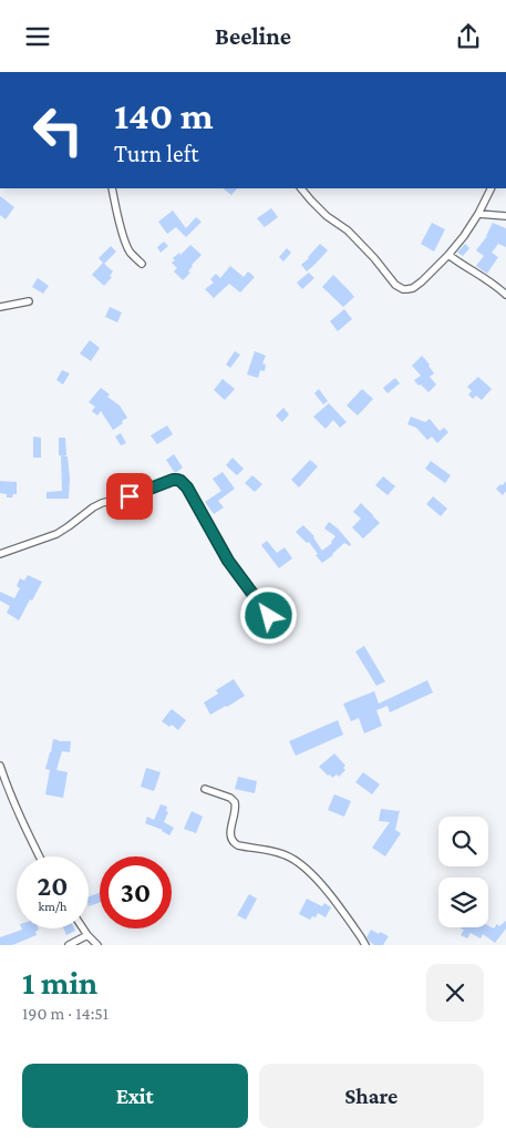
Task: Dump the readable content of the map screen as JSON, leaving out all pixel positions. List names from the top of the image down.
{
  "page": {
    "header": "Beeline",
    "turn": ["140 m", "Turn left"],
    "speed": "20 km/h",
    "limit": "30",
    "heading": ["1 min", "190 m · 14:51"],
    "buttons": ["Exit", "Share"]
  }
}
